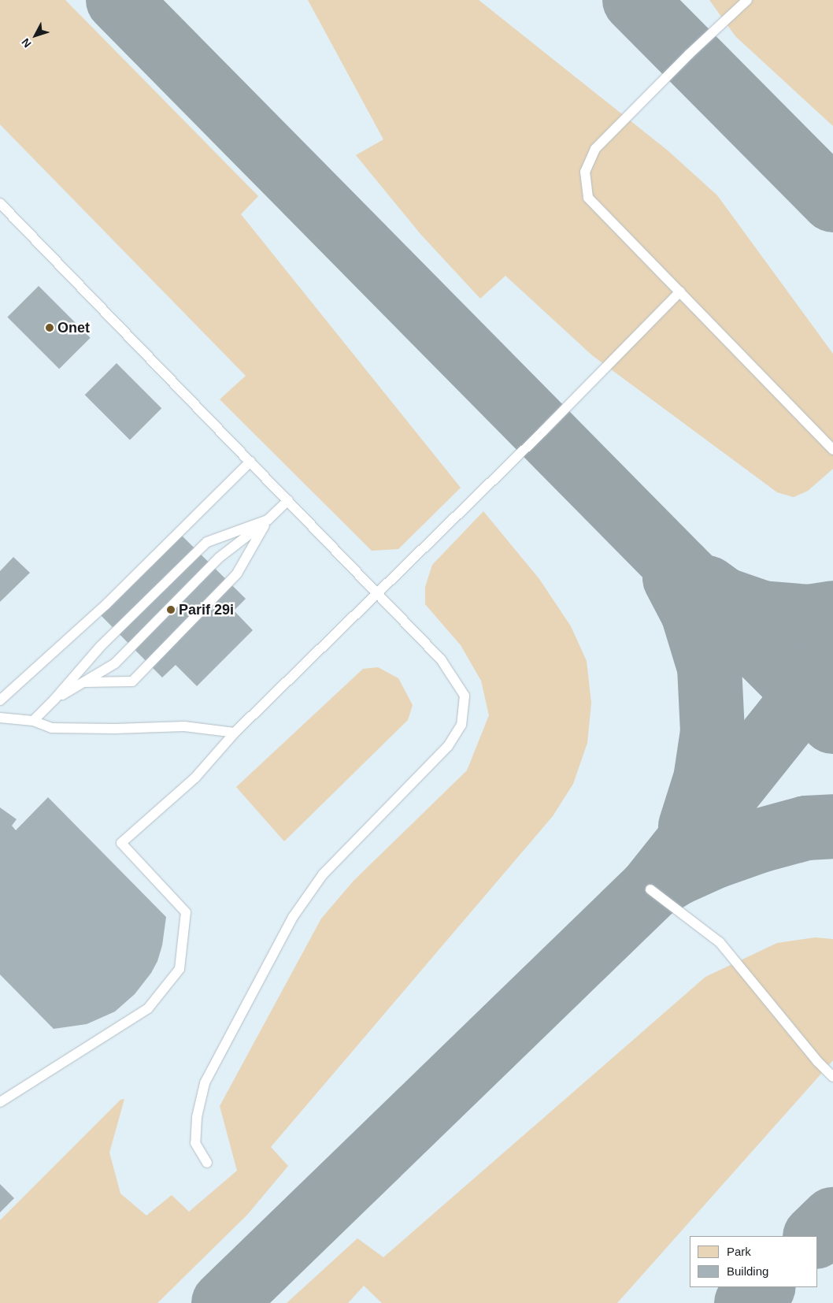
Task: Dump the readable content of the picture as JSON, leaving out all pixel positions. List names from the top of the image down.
{
  "places": ["Onet", "Parif 29i"],
  "legend": ["Park", "Building"],
  "north": "bottom left"
}
